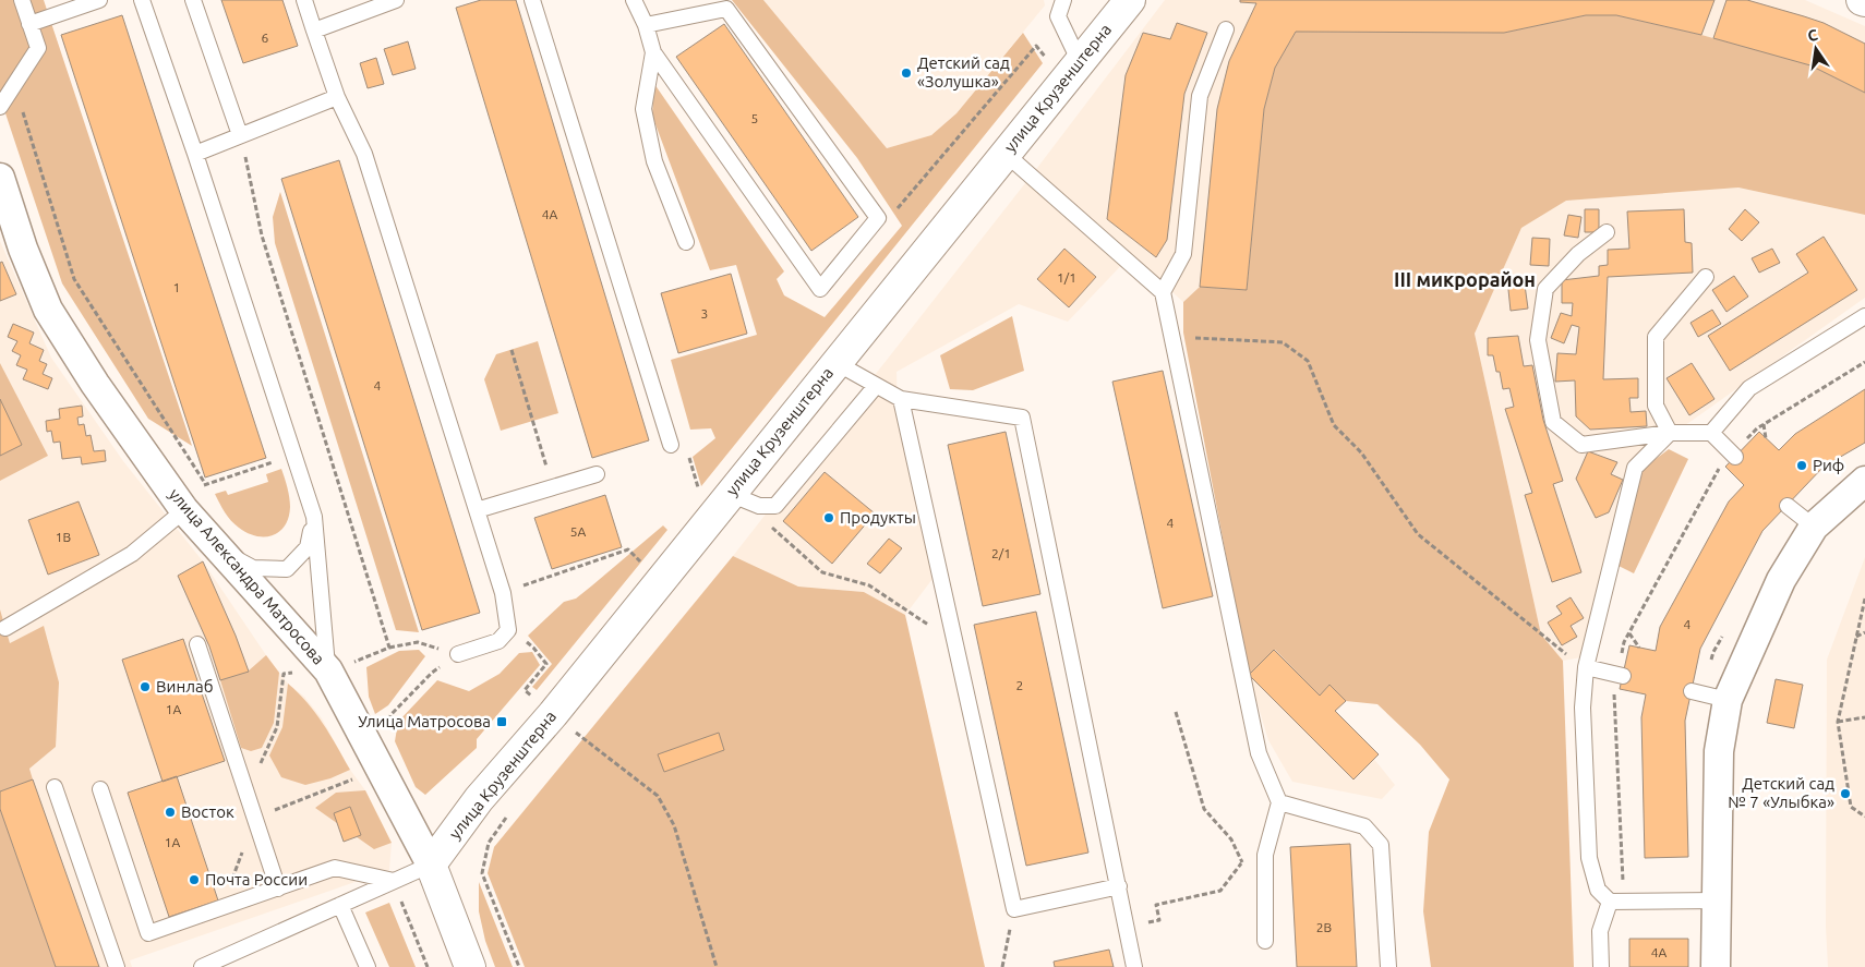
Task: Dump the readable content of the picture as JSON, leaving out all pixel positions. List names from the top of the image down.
{
  "streets": {
    "street": ["улица Крузенштерна", "улица Александра Матросова"]
  },
  "crossings": [
    ["улица Крузенштерна", "улица Александра Матросова"]
  ],
  "districts": ["III микрорайон"],
  "places": {
    "other": [
      "Детский сад «Золушка»",
      "Риф",
      "Продукты",
      "Винлаб",
      "Детский сад № 7 «Улыбка»",
      "Восток",
      "Почта России"
    ],
    "transit": ["Улица Матросова"]
  },
  "house_numbers": [
    "6",
    "5",
    "4А",
    "1/1",
    "1",
    "3",
    "4",
    "4",
    "5А",
    "1В",
    "2/1",
    "4",
    "2",
    "1А",
    "1А",
    "2В",
    "4А"
  ],
  "north": "top"
}
